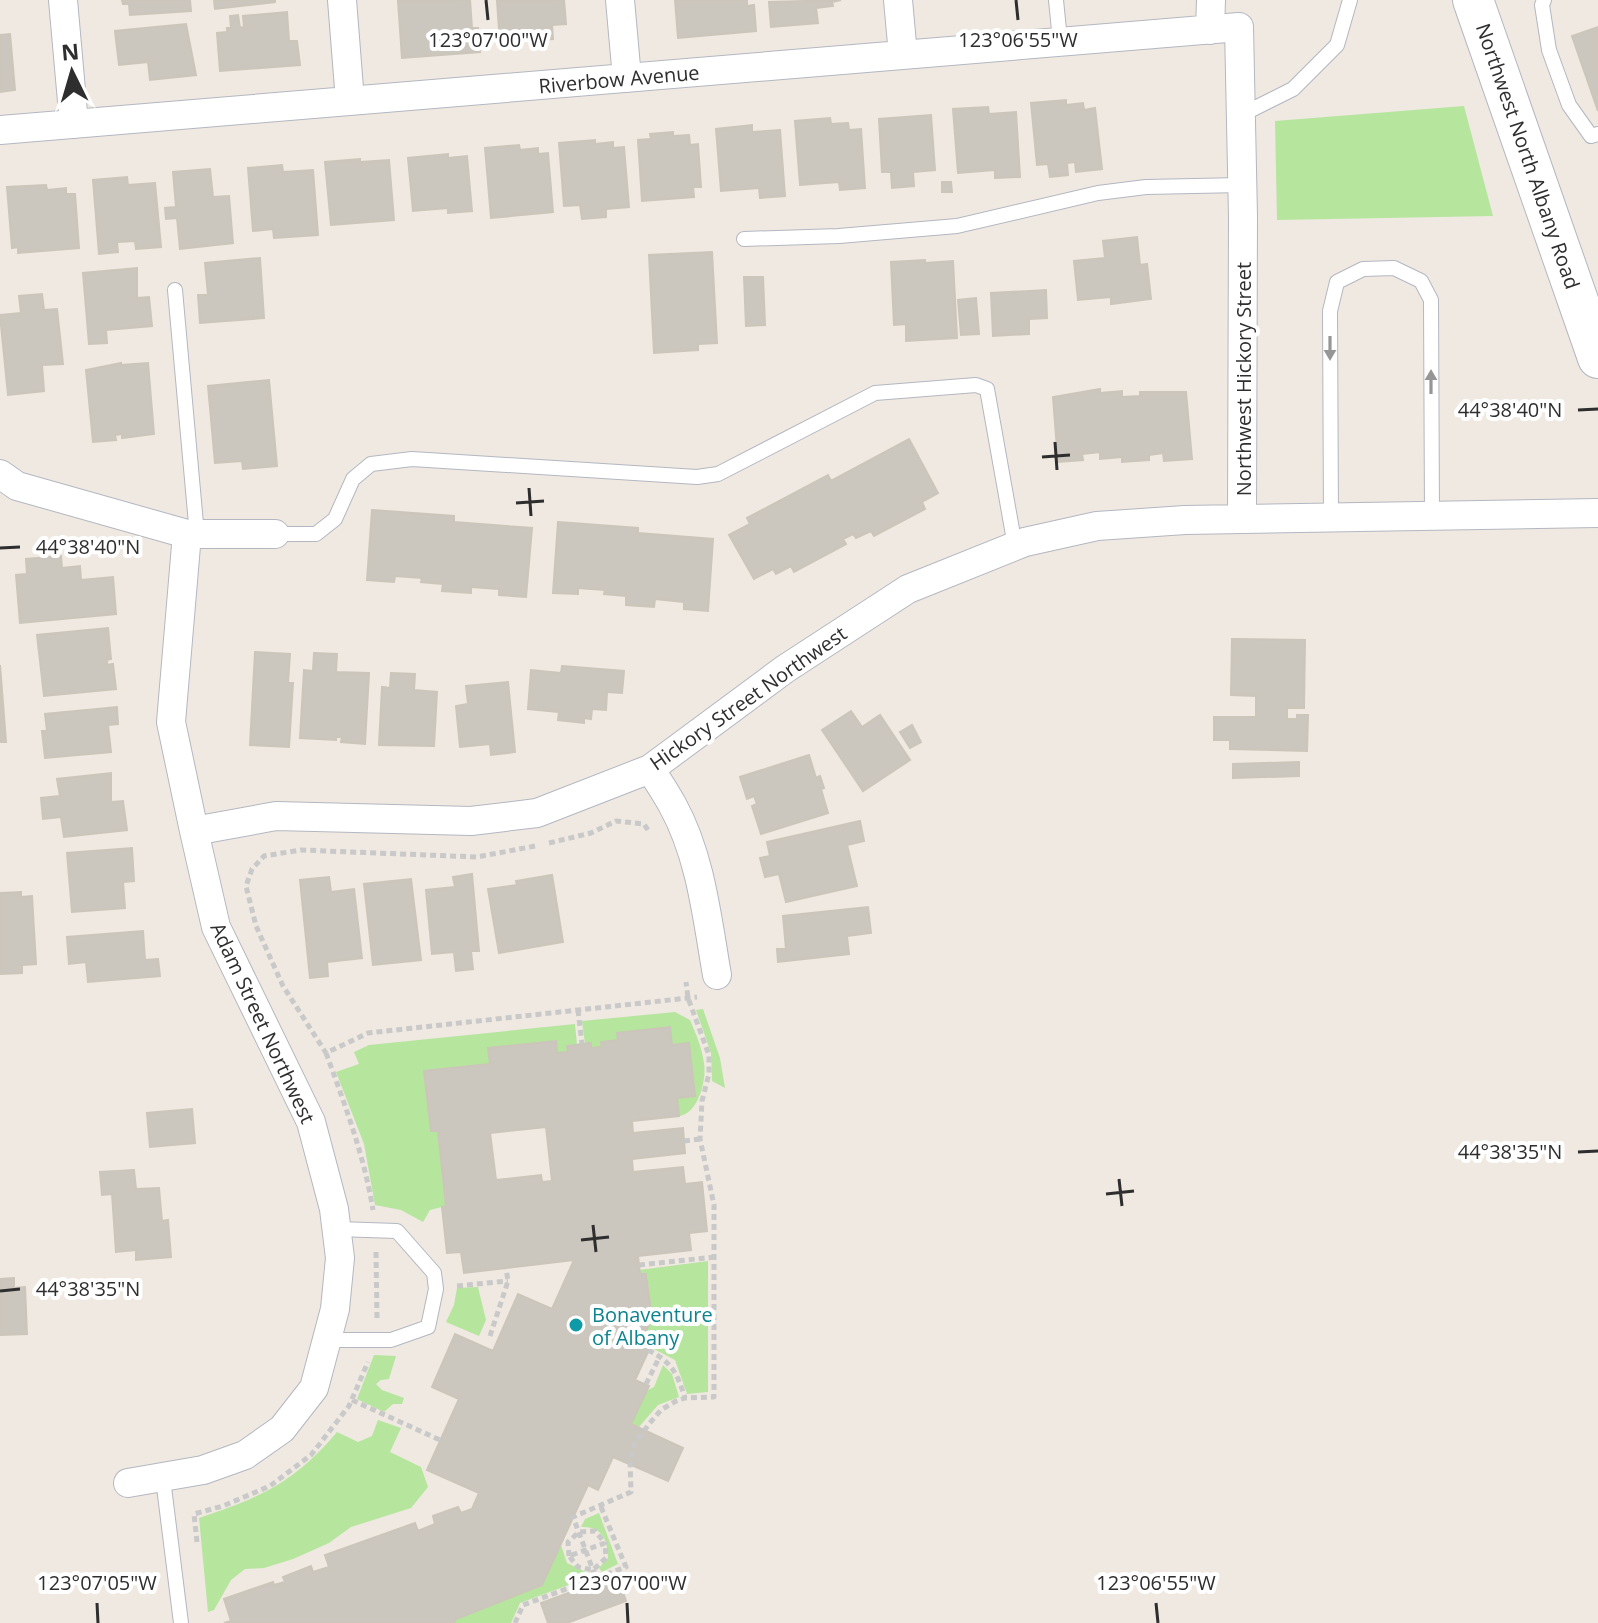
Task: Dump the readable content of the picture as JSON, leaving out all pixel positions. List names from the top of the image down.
{
  "streets": {
    "main road": ["Northwest North Albany Road"],
    "street": [
      "Riverbow Avenue",
      "Northwest Hickory Street",
      "Hickory Street Northwest",
      "Adam Street Northwest"
    ]
  },
  "crossings": [
    ["Riverbow Avenue", "Northwest Hickory Street"],
    ["Northwest Hickory Street", "Hickory Street Northwest"],
    ["Hickory Street Northwest", "Adam Street Northwest"]
  ],
  "places": ["Bonaventure of Albany"],
  "north": "top",
  "coordinates": [
    "123°07'00\"W",
    "123°06'55\"W",
    "44°38'40\"N",
    "44°38'35\"N",
    "123°07'05\"W"
  ]
}
